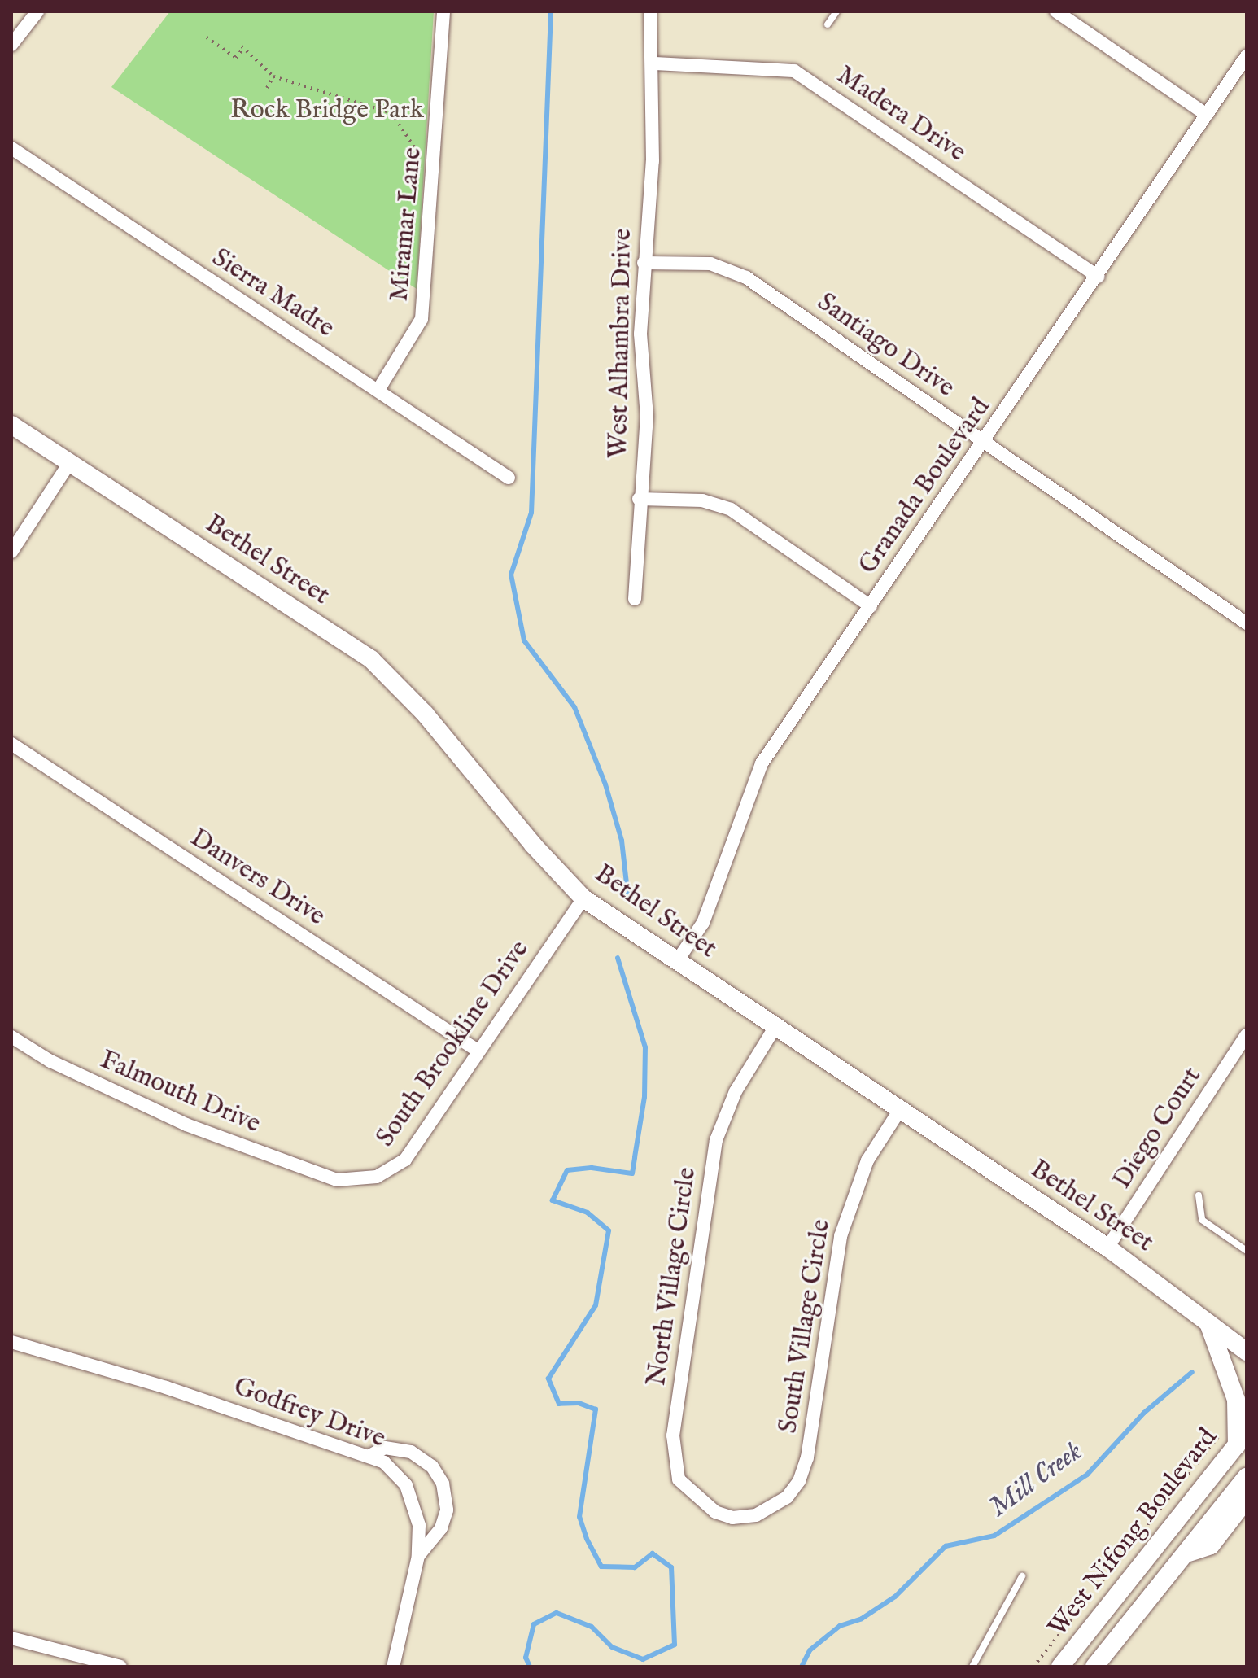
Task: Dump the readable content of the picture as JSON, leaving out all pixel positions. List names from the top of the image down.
{
  "streets": {
    "street": [
      "Madera Drive",
      "Miramar Lane",
      "Sierra Madre",
      "West Alhambra Drive",
      "Santiago Drive",
      "Granada Boulevard",
      "Bethel Street",
      "Danvers Drive",
      "South Brookline Drive",
      "Falmouth Drive",
      "Diego Court",
      "North Village Circle",
      "South Village Circle",
      "Godfrey Drive",
      "West Nifong Boulevard"
    ]
  },
  "crossings": [
    ["Madera Drive", "West Alhambra Drive"],
    ["Madera Drive", "Granada Boulevard"],
    ["Miramar Lane", "Sierra Madre"],
    ["West Alhambra Drive", "Santiago Drive"],
    ["Santiago Drive", "Granada Boulevard"],
    ["Granada Boulevard", "Bethel Street"],
    ["Bethel Street", "South Brookline Drive"],
    ["Bethel Street", "Diego Court"],
    ["Bethel Street", "North Village Circle"],
    ["Bethel Street", "South Village Circle"],
    ["Danvers Drive", "South Brookline Drive"],
    ["South Brookline Drive", "Falmouth Drive"],
    ["North Village Circle", "South Village Circle"]
  ],
  "water": ["Mill Creek"],
  "parks": ["Rock Bridge Park"]
}
